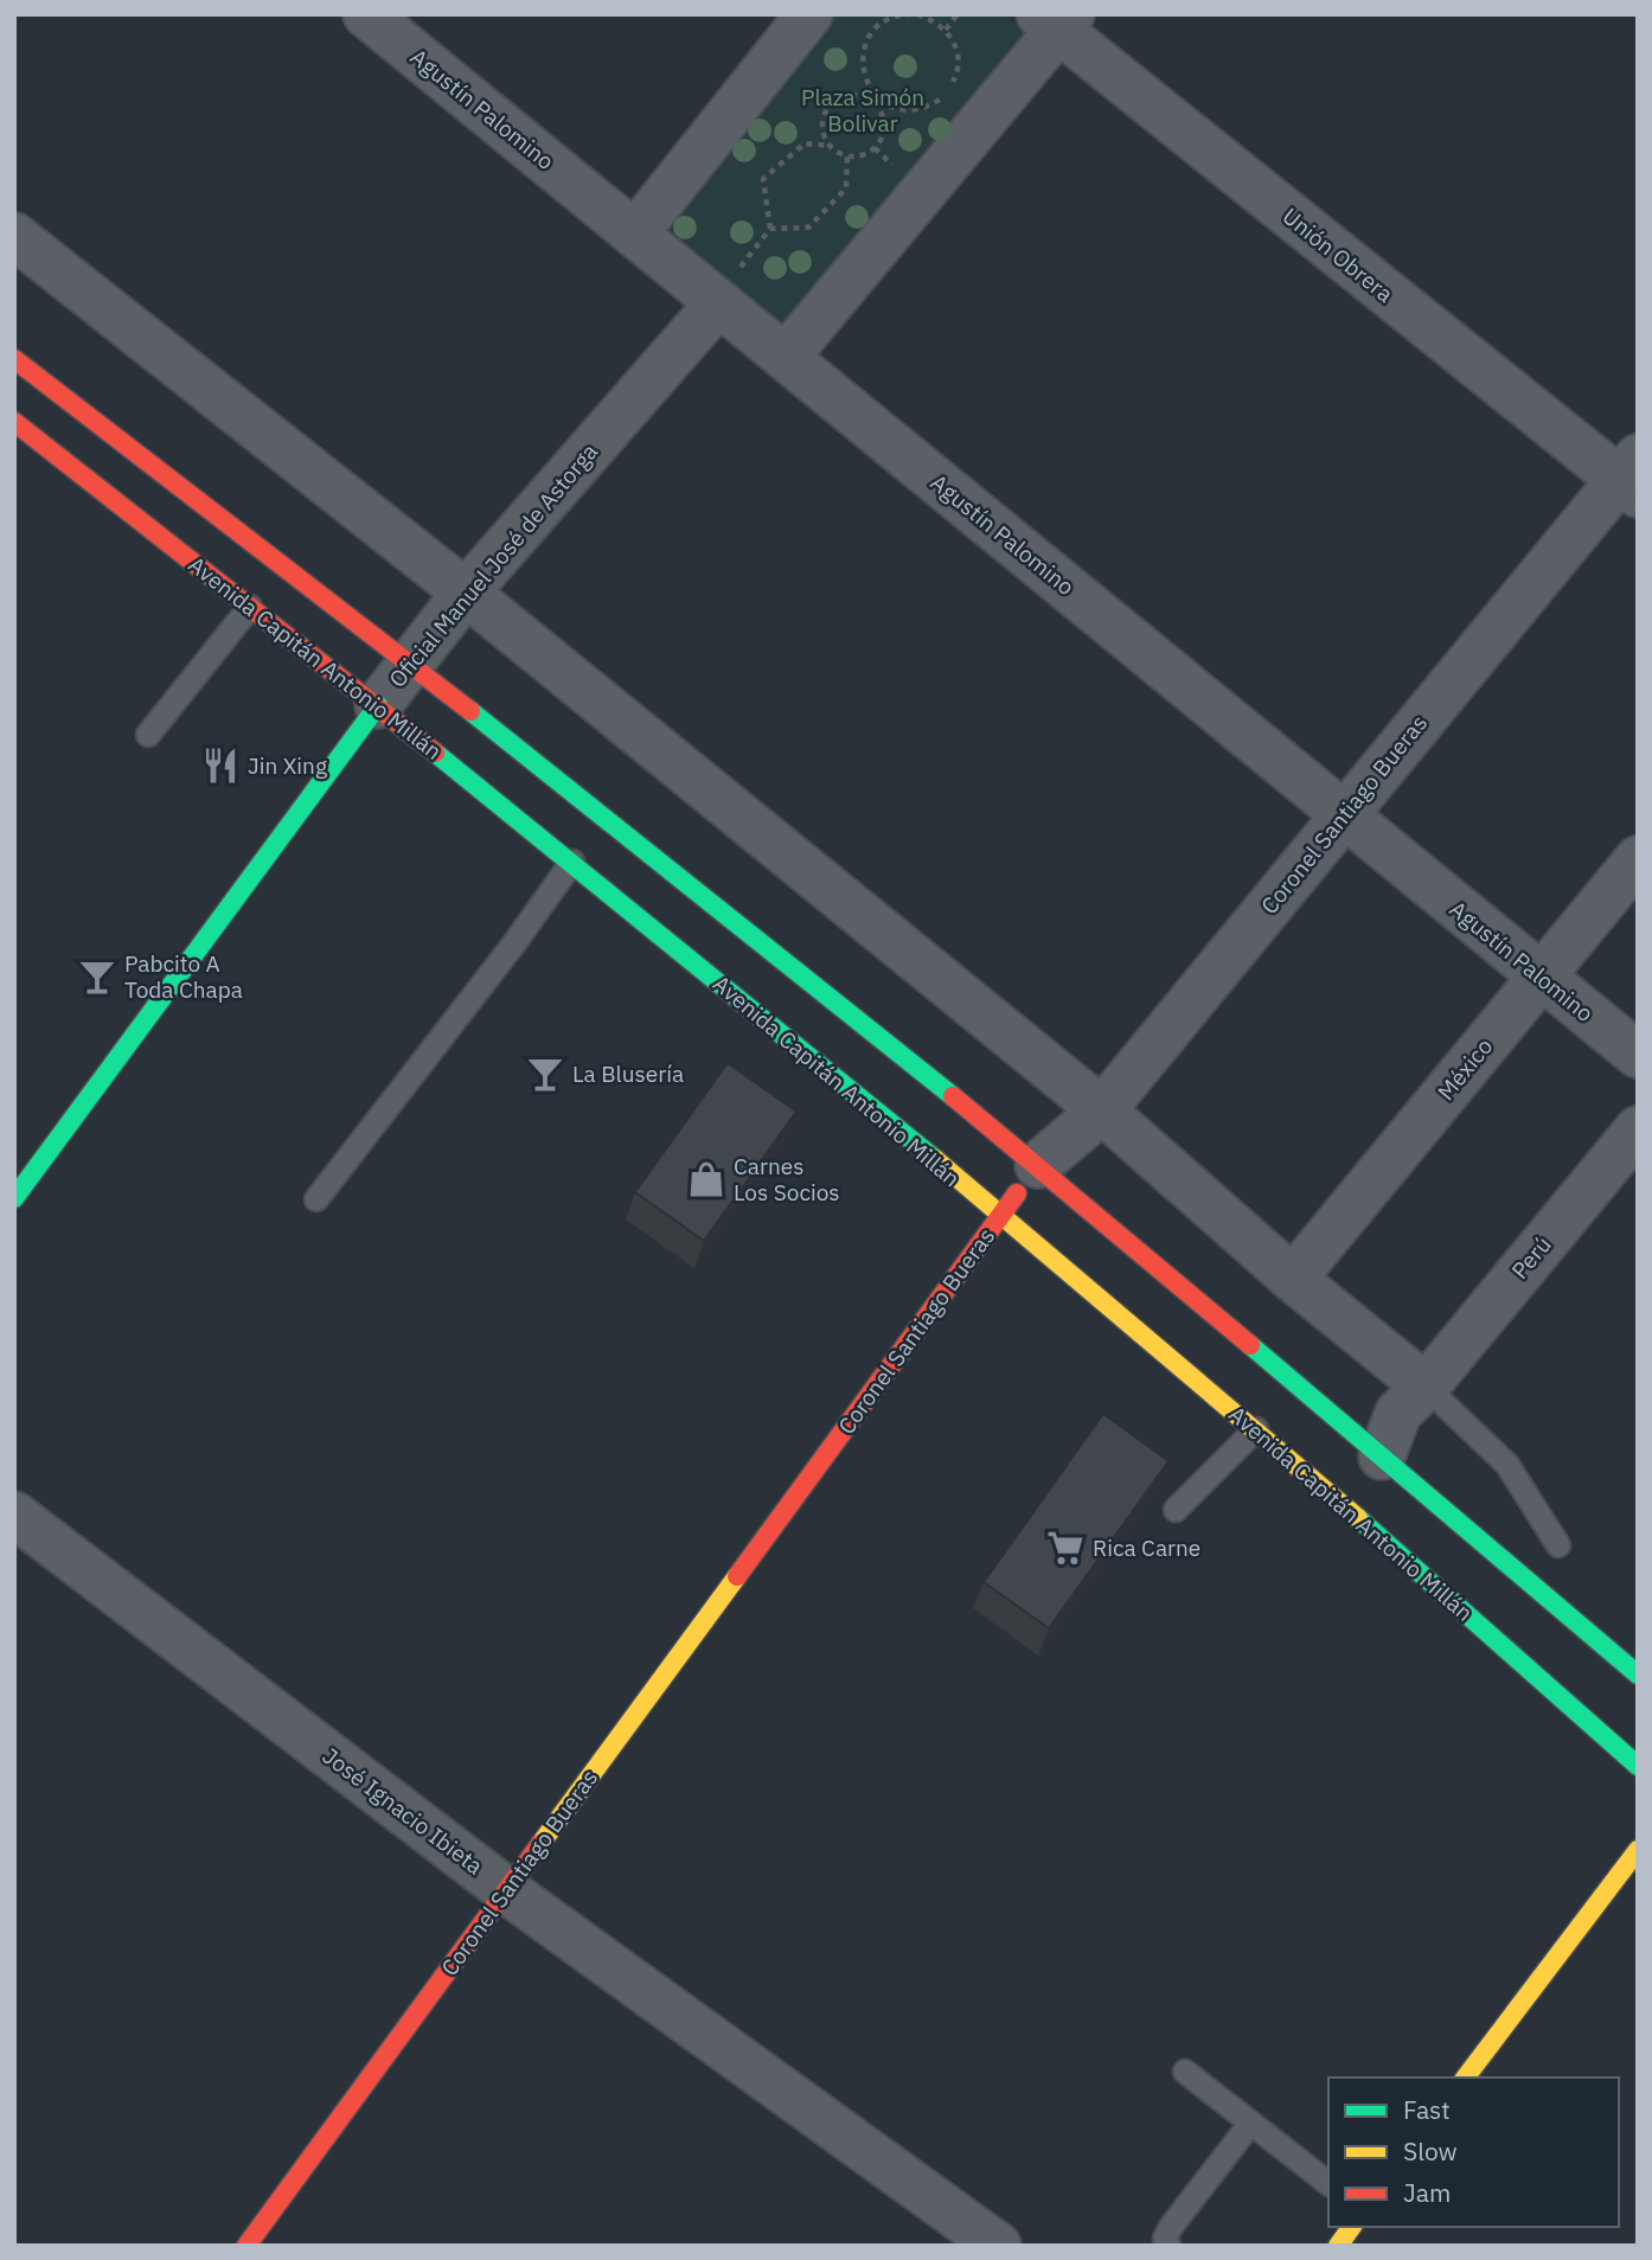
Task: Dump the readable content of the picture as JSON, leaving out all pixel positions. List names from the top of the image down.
{
  "streets": {
    "main road": ["Oficial Manuel José de Astorga", "Avenida Capitán Antonio Millán", "Coronel Santiago Bueras"],
    "street": [
      "Agustín Palomino",
      "Unión Obrera",
      "México",
      "Perú",
      "José Ignacio Ibieta"
    ]
  },
  "crossings": [
    ["Agustín Palomino", "Oficial Manuel José de Astorga"],
    ["Agustín Palomino", "Coronel Santiago Bueras"],
    ["Agustín Palomino", "México"],
    ["Unión Obrera", "Coronel Santiago Bueras"],
    ["Oficial Manuel José de Astorga", "Avenida Capitán Antonio Millán"],
    ["Avenida Capitán Antonio Millán", "Coronel Santiago Bueras"],
    ["Coronel Santiago Bueras", "José Ignacio Ibieta"]
  ],
  "parks": ["Plaza Simón Bolivar"],
  "places": {
    "restaurant": ["Jin Xing"],
    "bar": ["Pabcito A Toda Chapa", "La Blusería"],
    "shop": ["Carnes Los Socios"],
    "supermarket": ["Rica Carne"]
  },
  "legend": ["Fast", "Slow", "Jam"]
}
